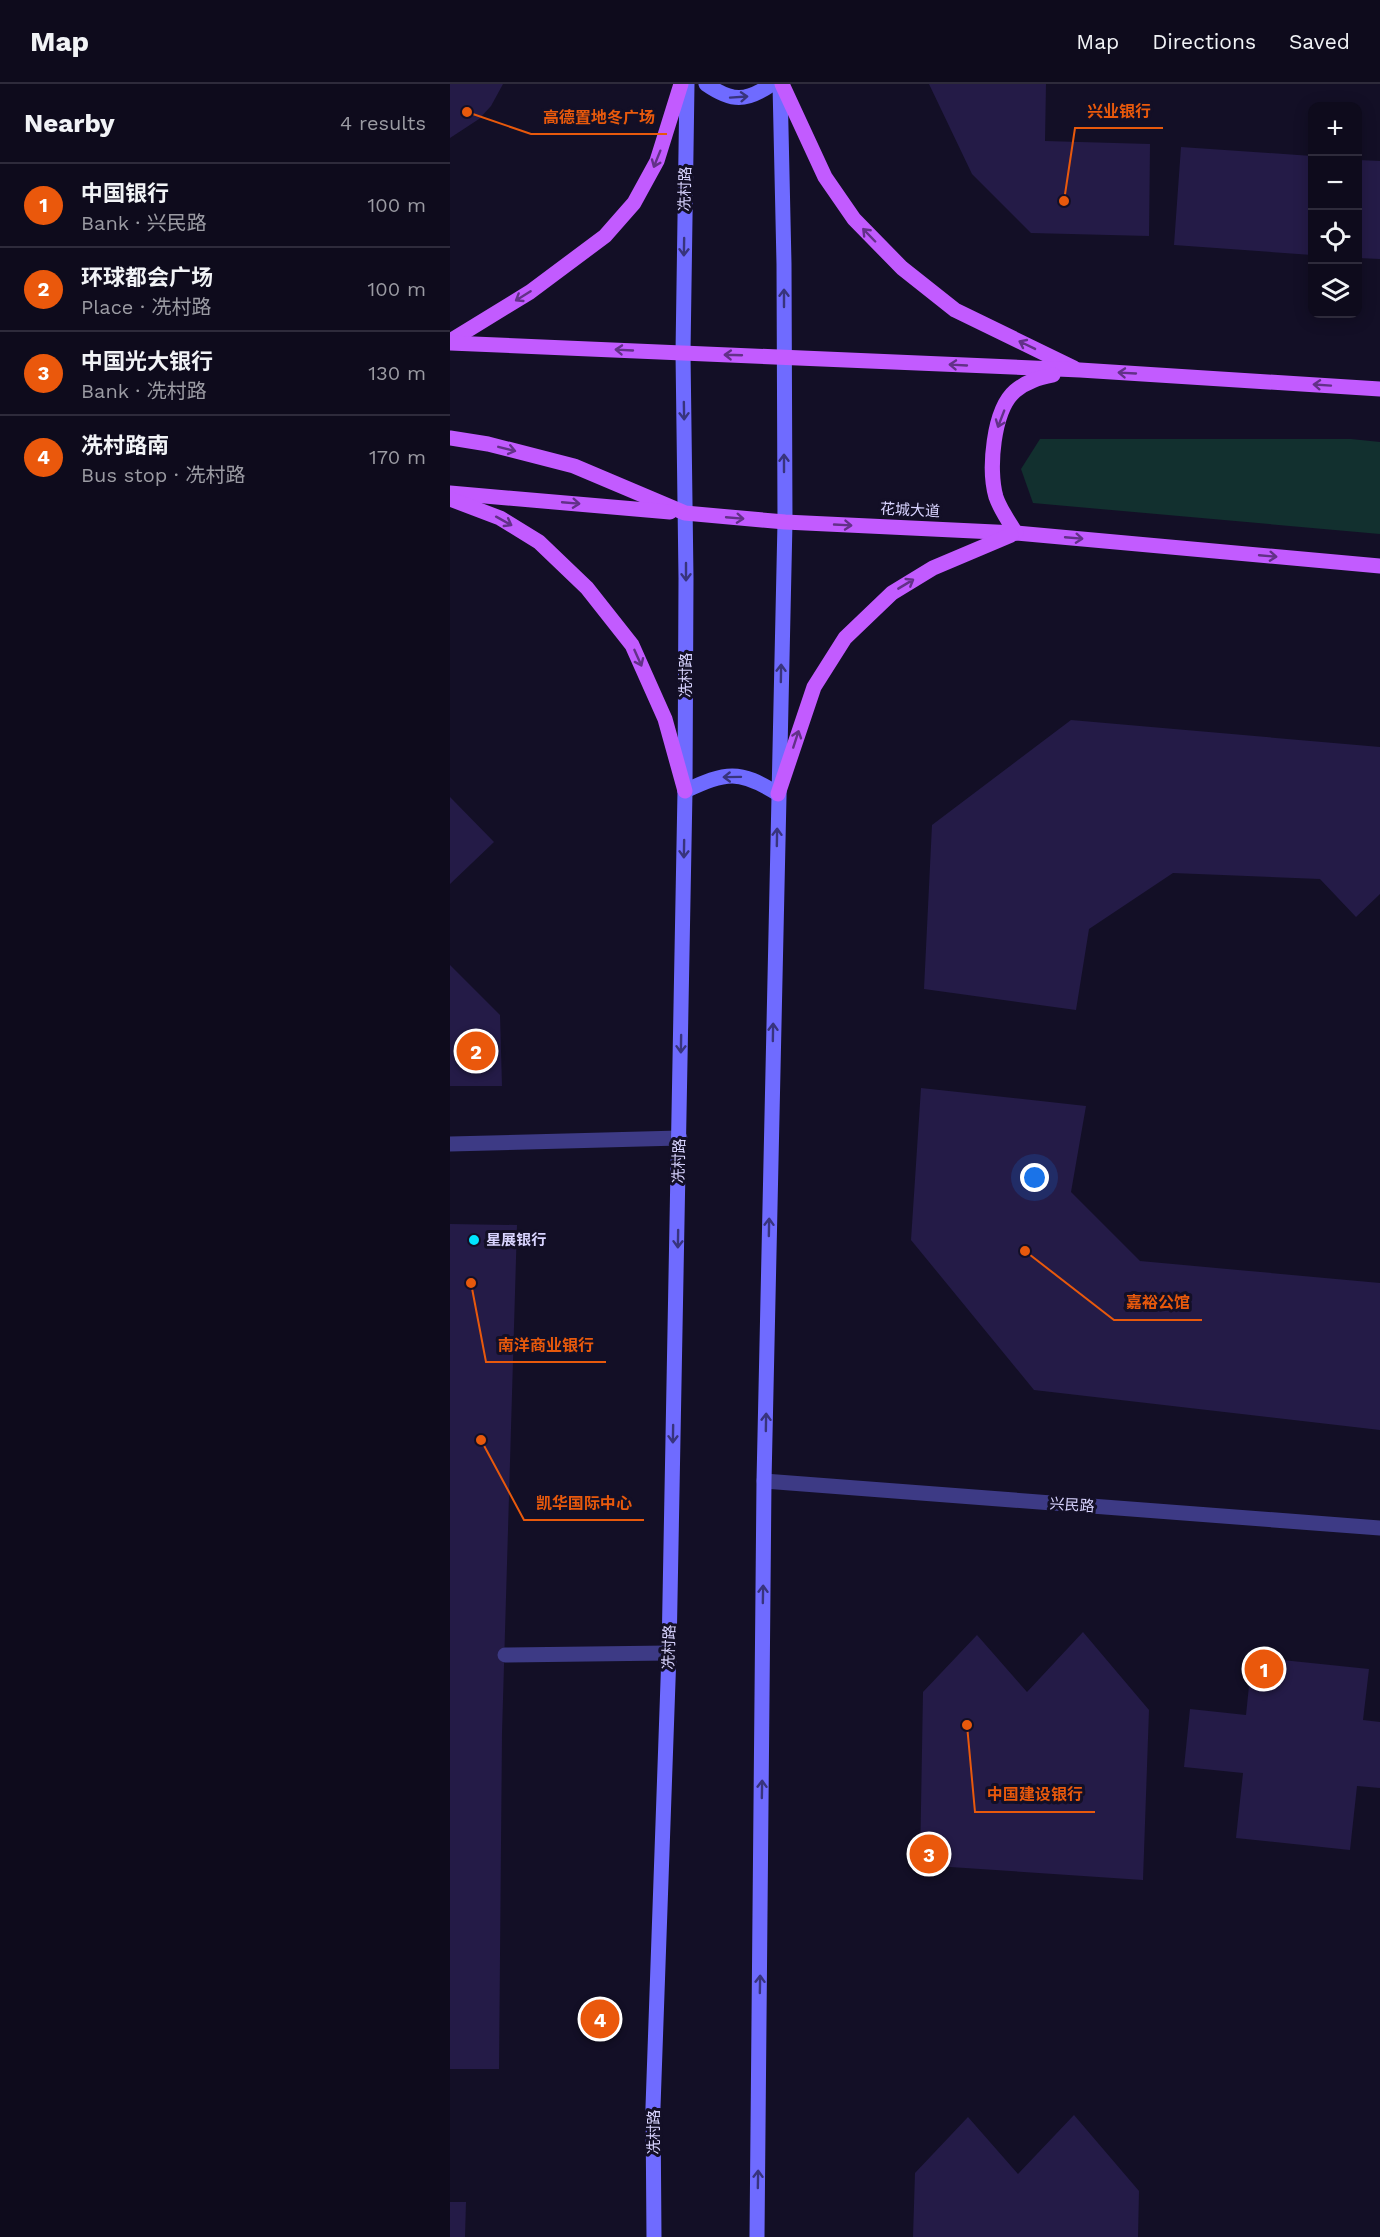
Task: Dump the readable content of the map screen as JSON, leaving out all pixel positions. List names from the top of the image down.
{
  "streets": {
    "main road": ["冼村路", "花城大道"],
    "street": ["兴民路"]
  },
  "crossings": [
    ["冼村路", "花城大道"]
  ],
  "places": [
    "高德置地冬广场",
    "兴业银行",
    "星展银行",
    "嘉裕公馆",
    "南洋商业银行",
    "凯华国际中心",
    "中国建设银行"
  ],
  "page": {
    "header": "Map",
    "nav": ["Map", "Directions", "Saved"],
    "heading": ["Nearby", "4 results"],
    "map_buttons": ["+", "−"],
    "list": [
      {
        "mark": "1",
        "name": "中国银行",
        "note": "Bank · 兴民路",
        "value": "100 m"
      },
      {
        "mark": "2",
        "name": "环球都会广场",
        "note": "Place · 冼村路",
        "value": "100 m"
      },
      {
        "mark": "3",
        "name": "中国光大银行",
        "note": "Bank · 冼村路",
        "value": "130 m"
      },
      {
        "mark": "4",
        "name": "冼村路南",
        "note": "Bus stop · 冼村路",
        "value": "170 m"
      }
    ],
    "pins": [
      "2",
      "1",
      "3",
      "4"
    ]
  }
}
